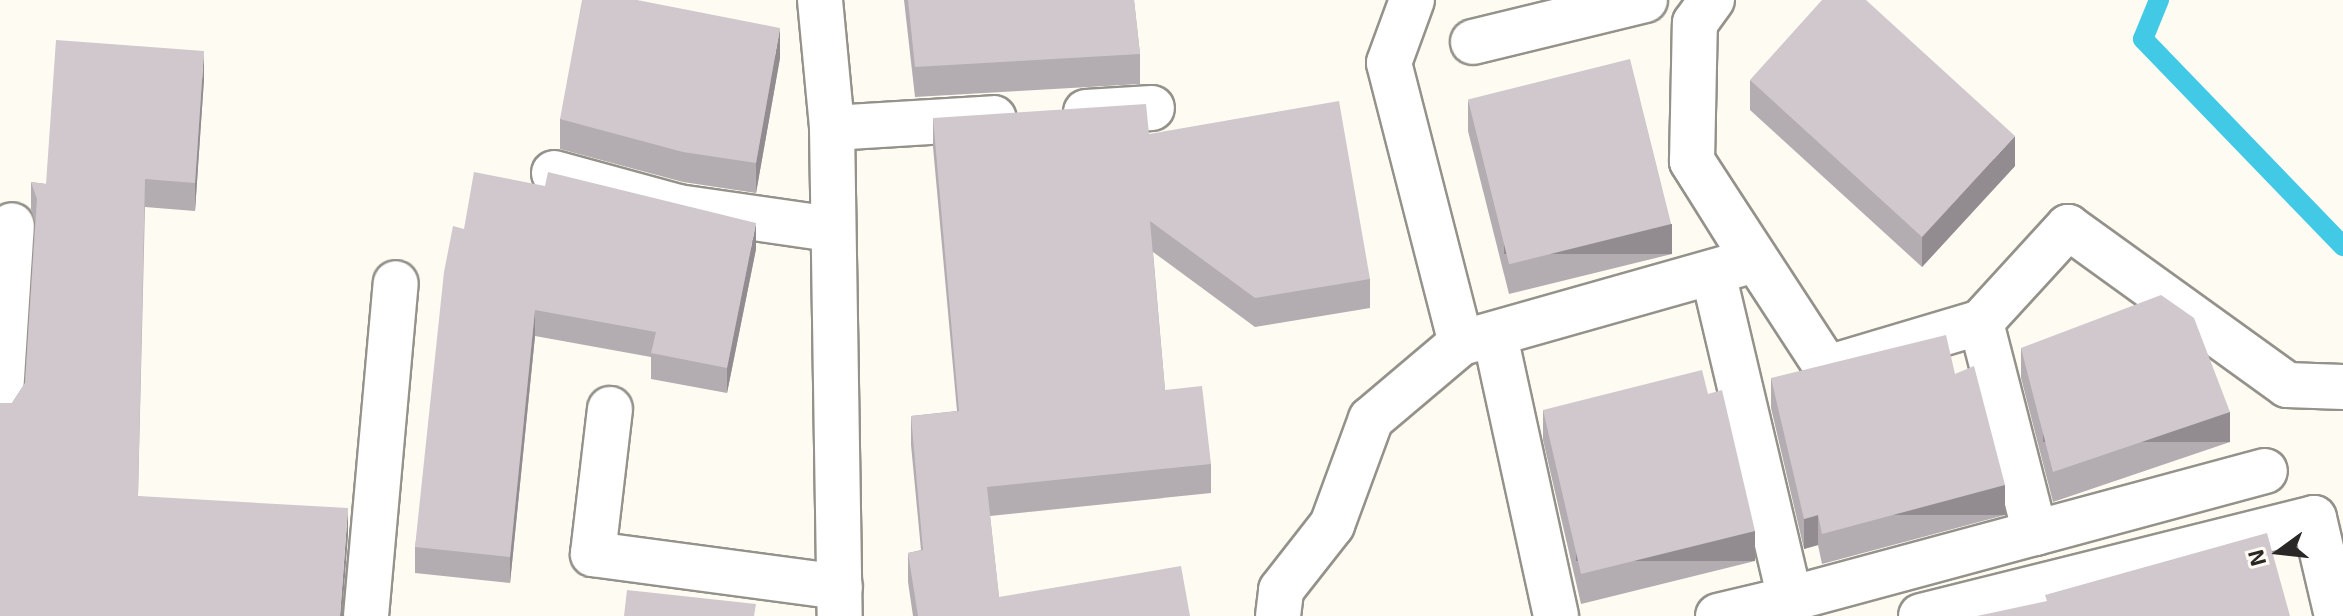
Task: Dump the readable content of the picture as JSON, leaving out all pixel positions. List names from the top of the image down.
{
  "north": "left"
}
